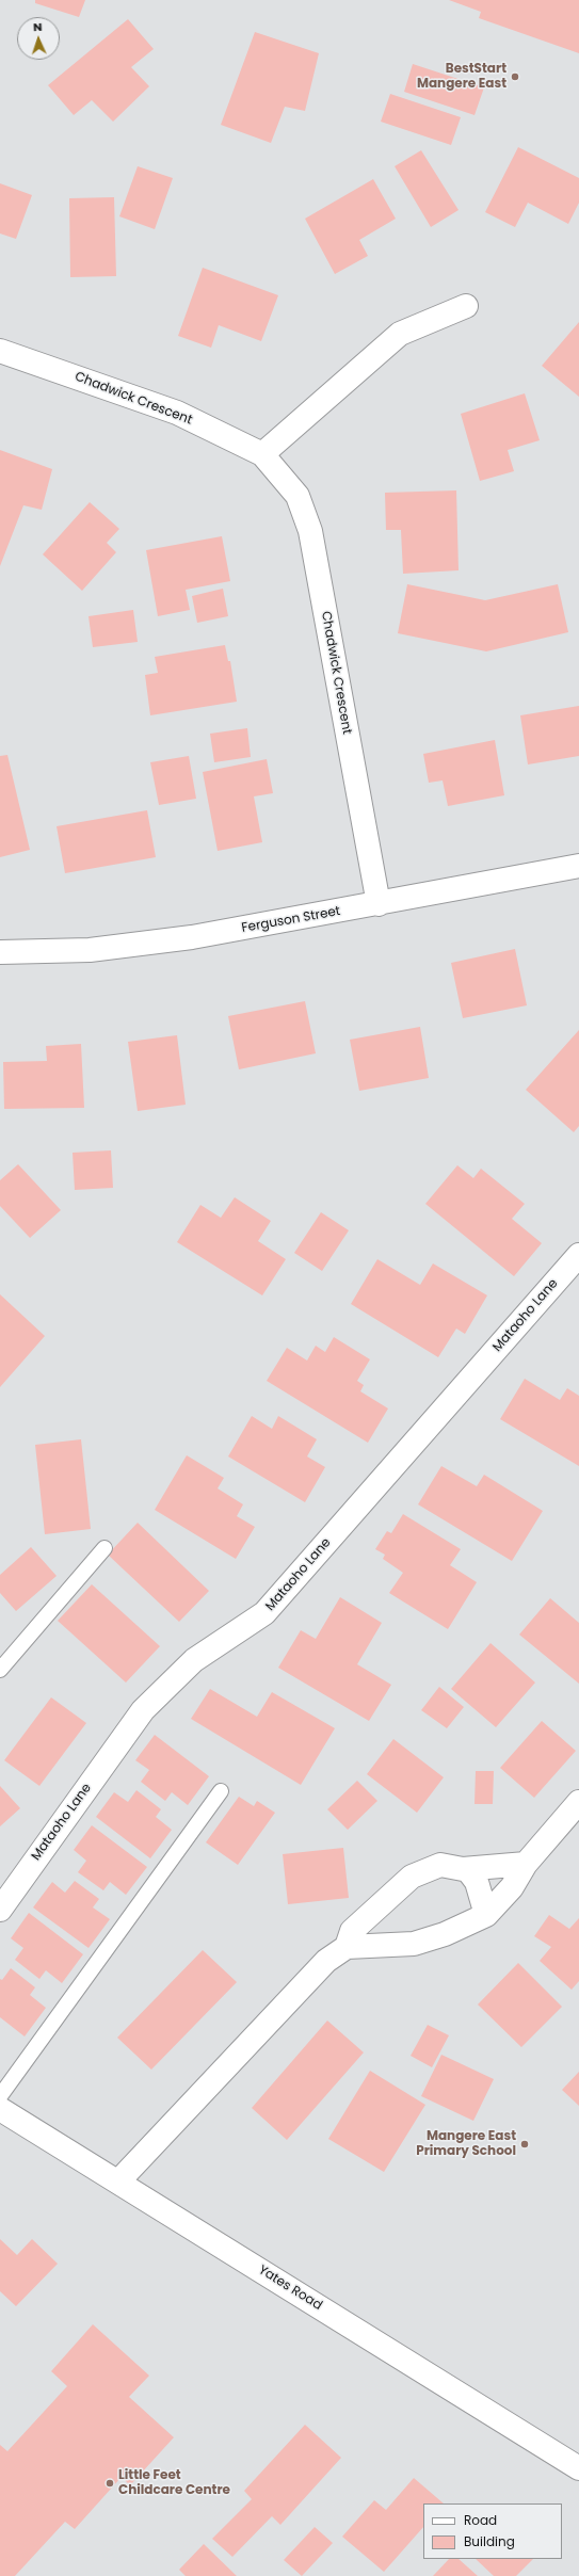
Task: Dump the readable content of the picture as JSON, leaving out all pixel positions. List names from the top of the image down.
{
  "streets": {
    "street": [
      "Chadwick Crescent",
      "Ferguson Street",
      "Mataoho Lane",
      "Yates Road"
    ]
  },
  "crossings": [
    ["Chadwick Crescent", "Ferguson Street"]
  ],
  "places": ["BestStart Mangere East", "Mangere East Primary School", "Little Feet Childcare Centre"],
  "legend": ["Road", "Building"],
  "north": "top"
}
